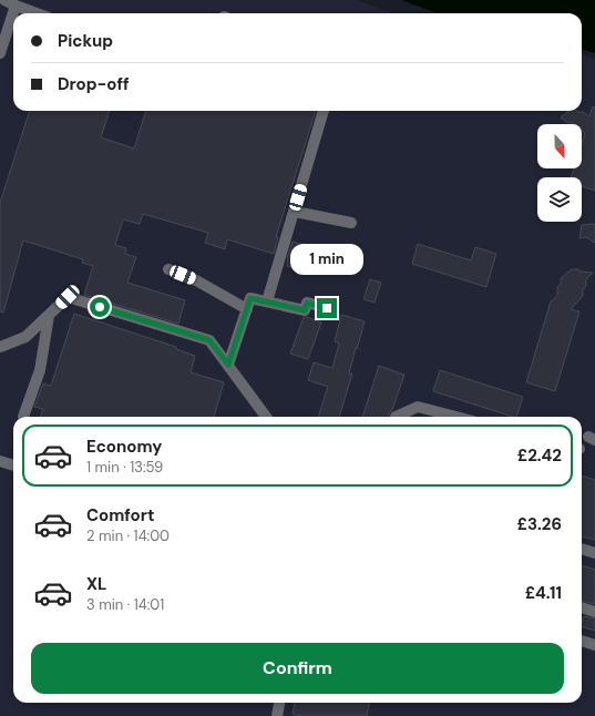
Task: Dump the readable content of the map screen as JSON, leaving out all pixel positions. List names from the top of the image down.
{
  "north": "bottom",
  "page": {
    "banner": ["Pickup", "Drop-off"],
    "bubble": "1 min",
    "list": [
      {
        "name": "Economy",
        "note": "1 min · 13:59",
        "value": "£2.42"
      },
      {
        "name": "Comfort",
        "note": "2 min · 14:00",
        "value": "£3.26"
      },
      {
        "name": "XL",
        "note": "3 min · 14:01",
        "value": "£4.11"
      }
    ],
    "buttons": "Confirm"
  }
}
